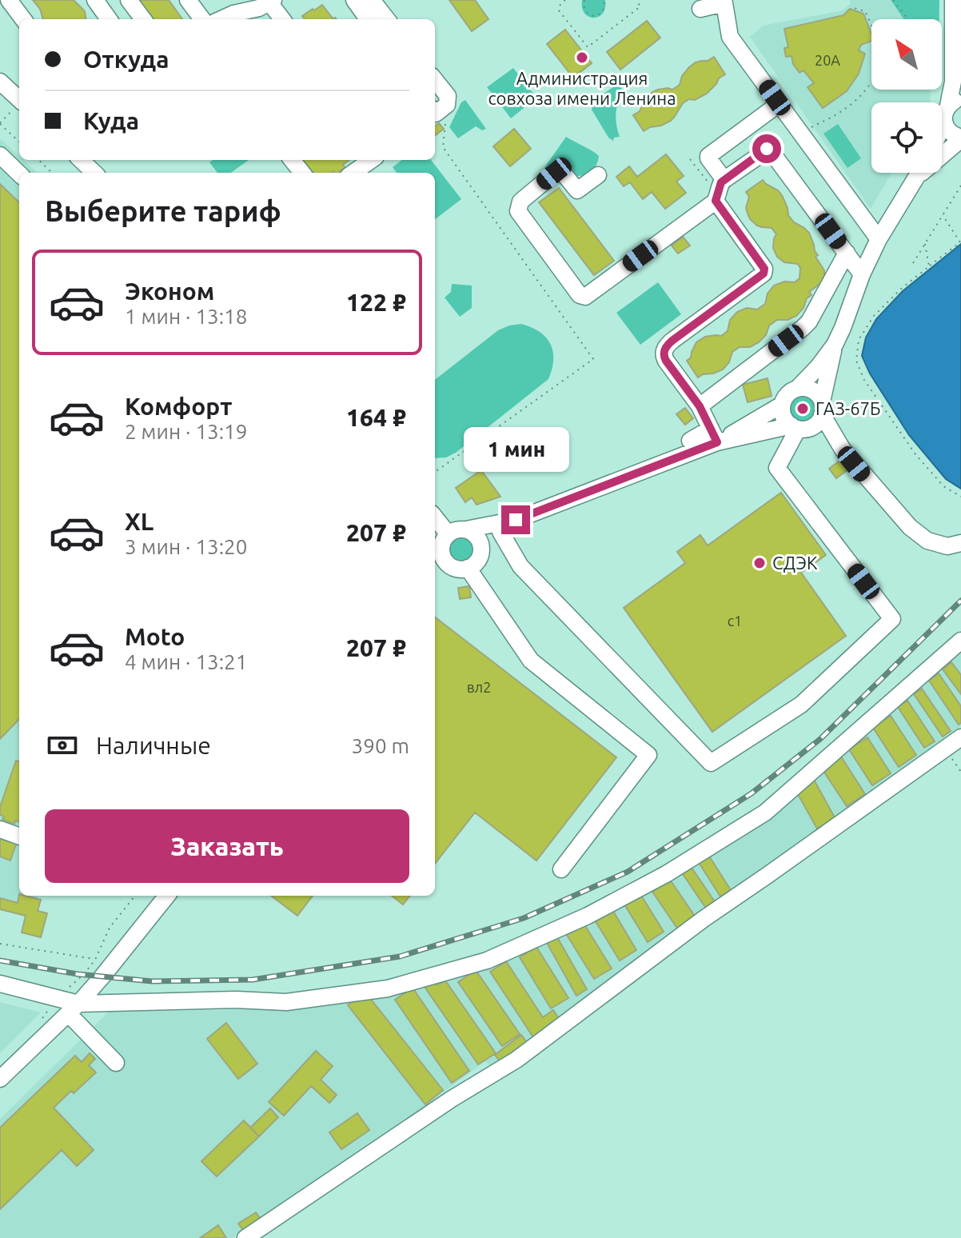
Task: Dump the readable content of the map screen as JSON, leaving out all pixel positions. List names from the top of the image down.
{
  "places": ["Администрация совхоза имени Ленина", "ГАЗ-67Б", "СДЭК"],
  "house_numbers": ["20А", "с1", "вл2"],
  "north": "top left",
  "page": {
    "banner": ["Откуда", "Куда"],
    "heading": "Выберите тариф",
    "list": [
      {
        "name": "Эконом",
        "note": "1 мин · 13:18",
        "value": "122 ₽"
      },
      {
        "name": "Комфорт",
        "note": "2 мин · 13:19",
        "value": "164 ₽"
      },
      {
        "name": "XL",
        "note": "3 мин · 13:20",
        "value": "207 ₽"
      },
      {
        "name": "Moto",
        "note": "4 мин · 13:21",
        "value": "207 ₽"
      }
    ],
    "bubble": "1 мин",
    "pay": ["Наличные", "390 m"],
    "buttons": "Заказать"
  }
}
